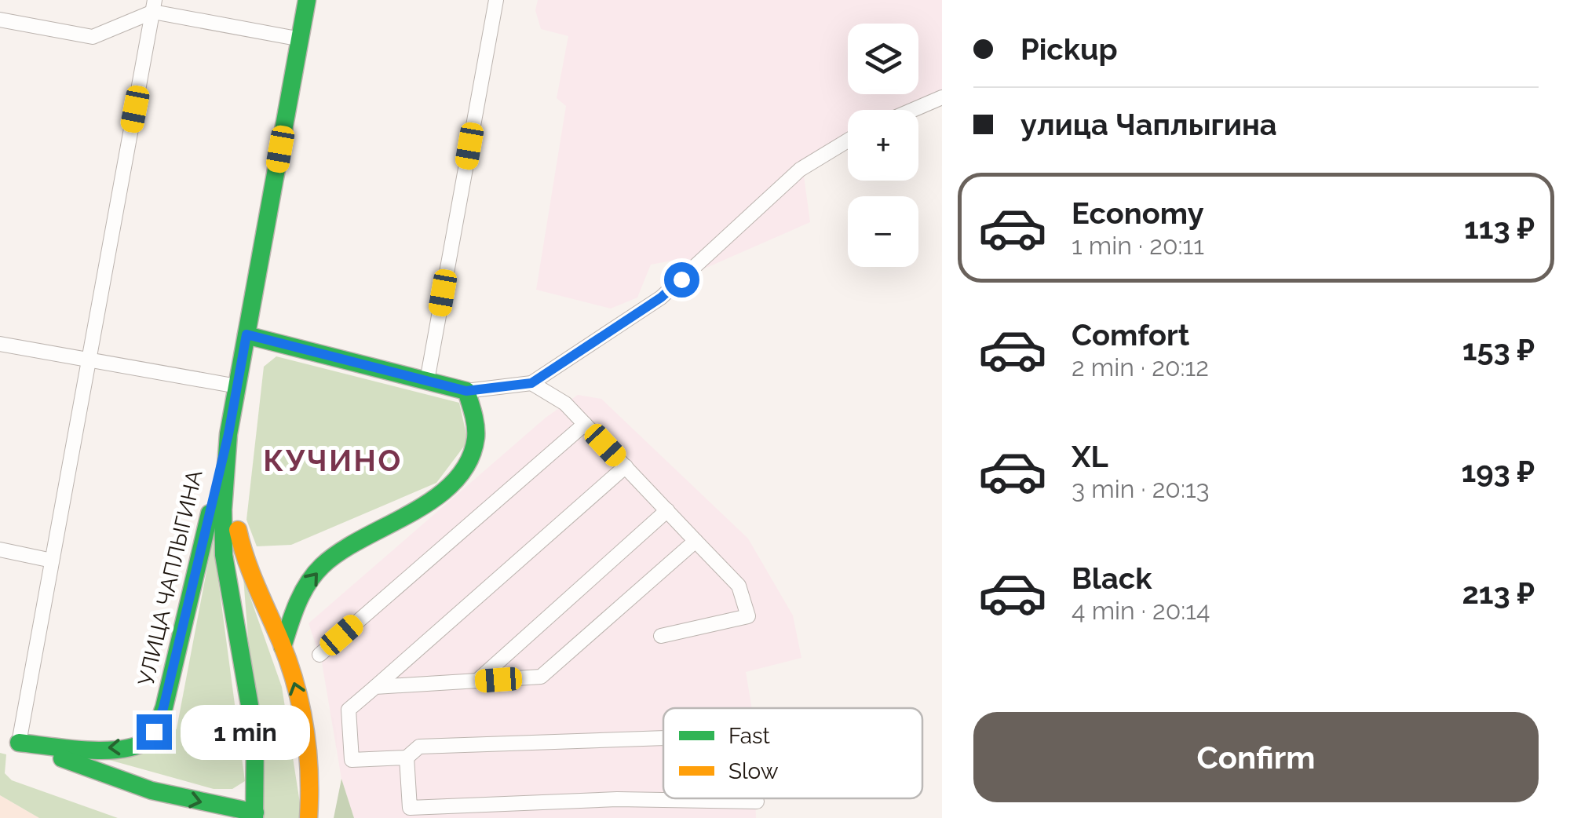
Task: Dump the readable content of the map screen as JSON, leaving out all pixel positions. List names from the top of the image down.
{
  "streets": {
    "street": ["УЛИЦА ЧАПЛЫГИНА"]
  },
  "districts": ["КУЧИНО"],
  "legend": ["Fast", "Slow"],
  "page": {
    "banner": ["Pickup", "улица Чаплыгина"],
    "map_buttons": ["+", "−"],
    "list": [
      {
        "name": "Economy",
        "note": "1 min · 20:11",
        "value": "113 ₽"
      },
      {
        "name": "Comfort",
        "note": "2 min · 20:12",
        "value": "153 ₽"
      },
      {
        "name": "XL",
        "note": "3 min · 20:13",
        "value": "193 ₽"
      },
      {
        "name": "Black",
        "note": "4 min · 20:14",
        "value": "213 ₽"
      }
    ],
    "buttons": "Confirm",
    "bubble": "1 min"
  }
}
